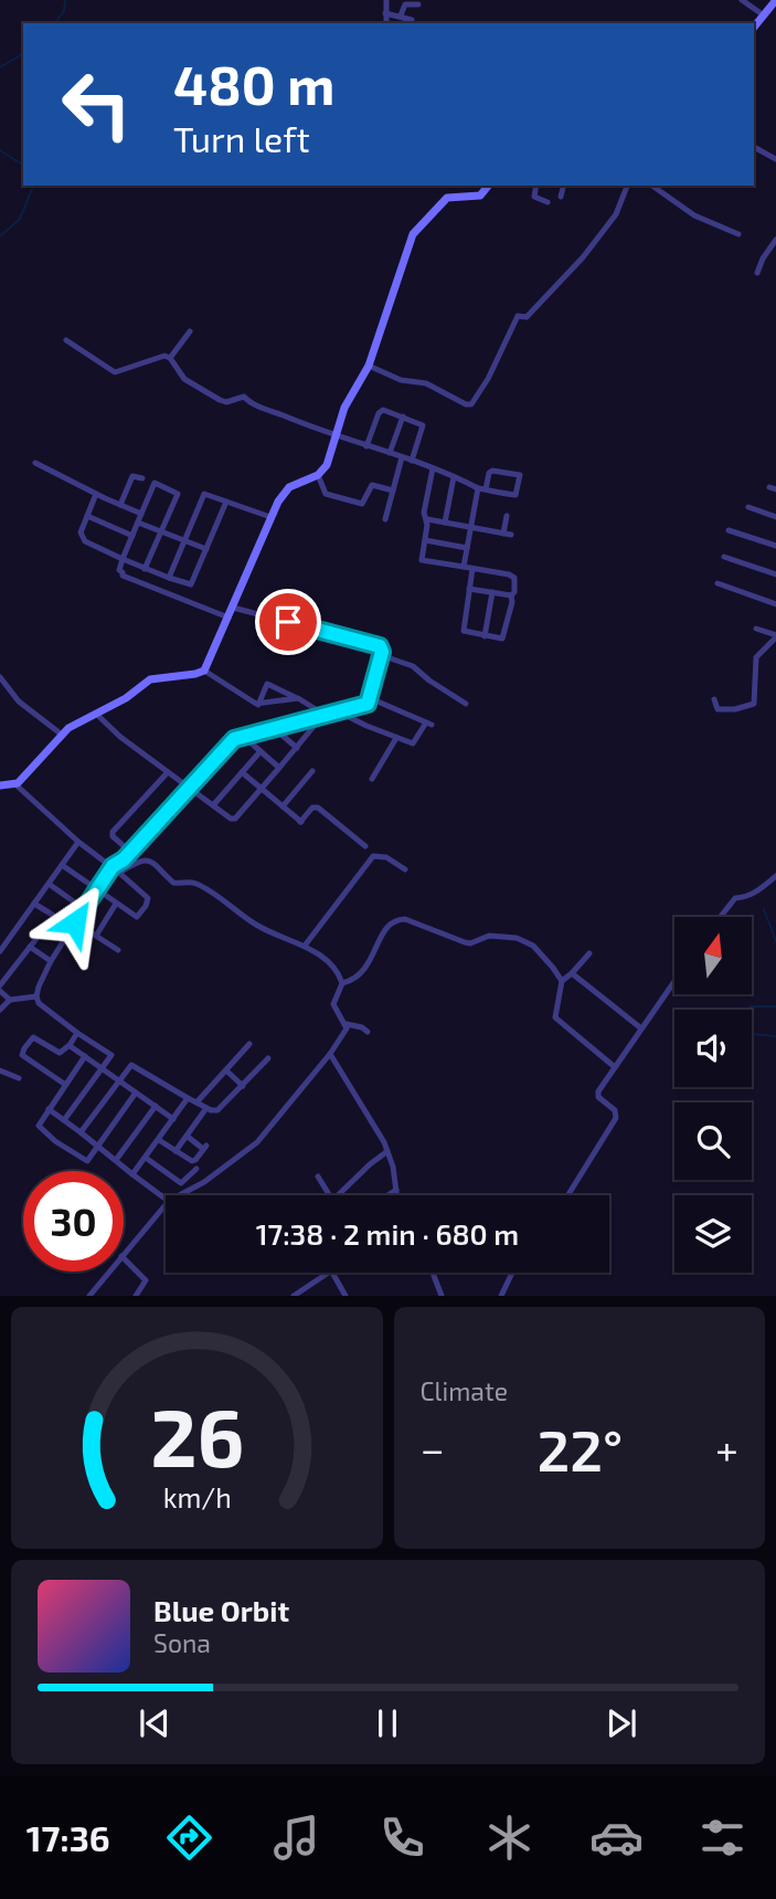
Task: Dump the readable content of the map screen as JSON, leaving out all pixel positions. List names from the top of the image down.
{
  "north": "top",
  "page": {
    "turn": ["480 m", "Turn left"],
    "limit": "30",
    "trip": "17:38 · 2 min · 680 m",
    "tile": "Climate",
    "heat": ["−", "22°", "+"],
    "song": ["Blue Orbit", "Sona"],
    "tabs": "17:36",
    "gauge": ["26", "km/h"]
  }
}
